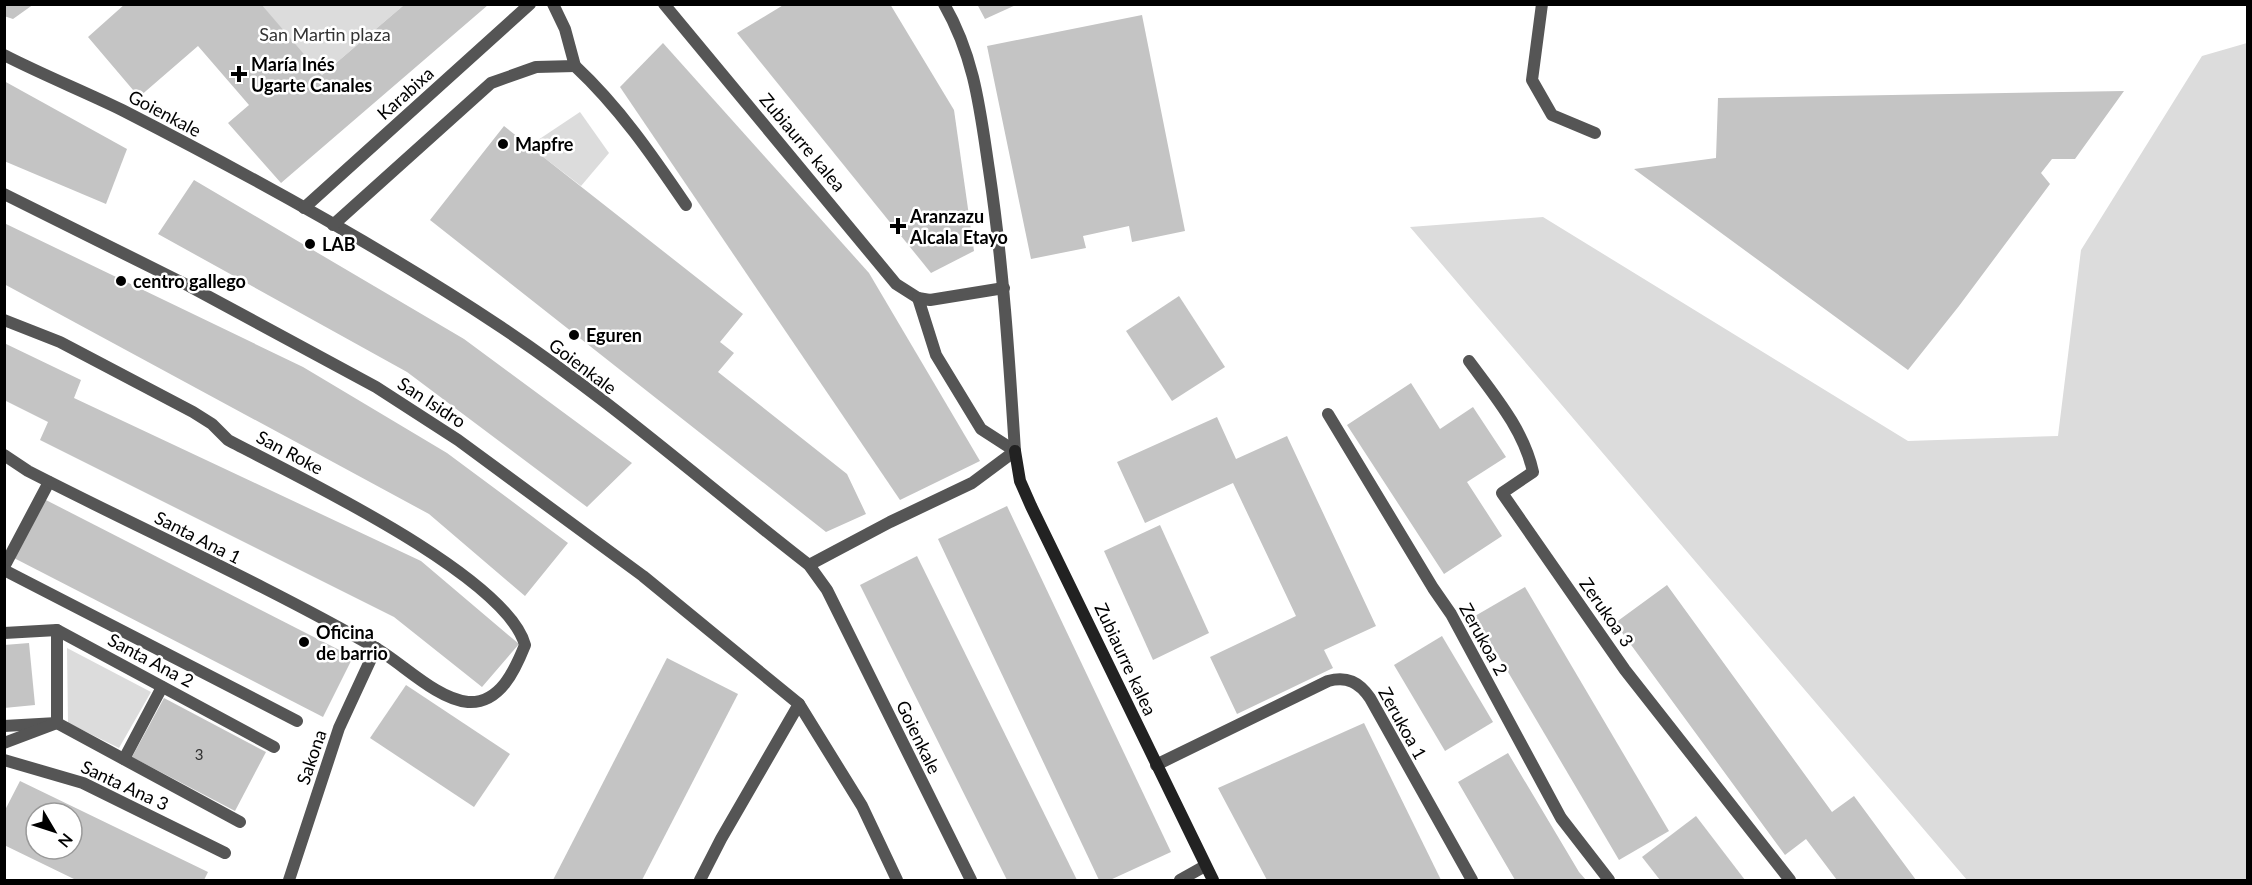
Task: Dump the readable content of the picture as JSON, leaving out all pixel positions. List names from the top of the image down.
{
  "streets": {
    "main road": ["Zubiaurre kalea"],
    "street": [
      "Karabixa",
      "Goienkale",
      "San Isidro",
      "San Roke",
      "Santa Ana 1",
      "Zerukoa 3",
      "Zerukoa 2",
      "Santa Ana 2",
      "Zerukoa 1",
      "Sakona",
      "Santa Ana 3"
    ]
  },
  "crossings": [
    ["Karabixa", "Goienkale"],
    ["Zubiaurre kalea", "Zerukoa 1"],
    ["San Roke", "Santa Ana 1"],
    ["Santa Ana 1", "Sakona"]
  ],
  "parks": ["San Martin plaza"],
  "places": {
    "health": ["María Inés Ugarte Canales", "Aranzazu Alcala Etayo"],
    "other": [
      "Mapfre",
      "LAB",
      "centro gallego",
      "Eguren",
      "Oficina de barrio"
    ]
  },
  "house_numbers": ["3"],
  "north": "bottom right"
}
